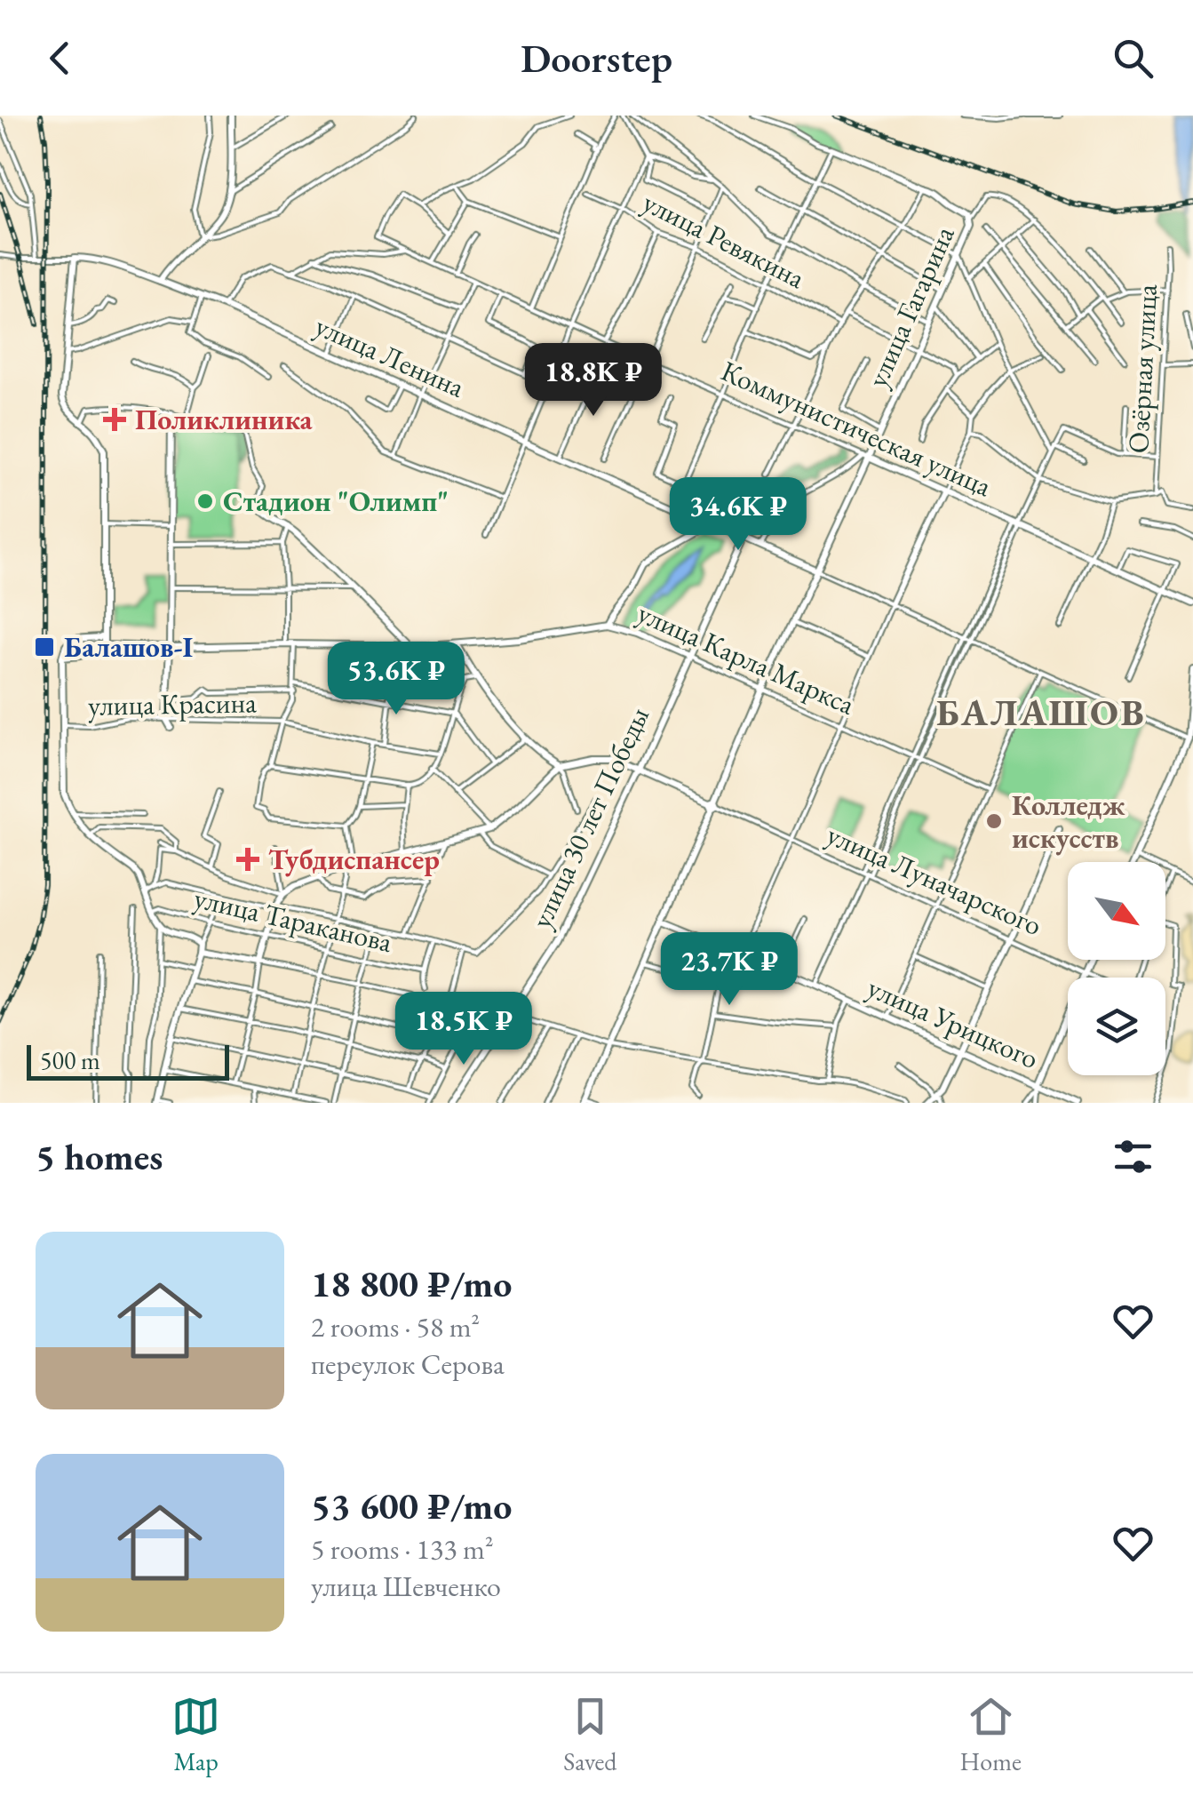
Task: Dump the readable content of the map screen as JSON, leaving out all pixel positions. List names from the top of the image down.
{
  "streets": {
    "street": [
      "улица Ревякина",
      "улица Гагарина",
      "улица Ленина",
      "Озёрная улица",
      "Коммунистическая улица",
      "улица Карла Маркса",
      "улица Красина",
      "улица 30 лет Победы",
      "улица Луначарского",
      "улица Тараканова",
      "улица Урицкого"
    ]
  },
  "crossings": [
    ["улица Гагарина", "улица Ленина"],
    ["улица Гагарина", "Коммунистическая улица"],
    ["улица Гагарина", "улица Карла Маркса"],
    ["улица Гагарина", "улица Луначарского"],
    ["улица Гагарина", "улица Урицкого"],
    ["улица Ленина", "улица 30 лет Победы"],
    ["улица Карла Маркса", "улица 30 лет Победы"],
    ["улица 30 лет Победы", "улица Луначарского"]
  ],
  "districts": ["БАЛАШОВ"],
  "places": {
    "health": ["Поликлиника", "Тубдиспансер"],
    "other": ["Стадион \"Олимп\"", "Колледж искусств"],
    "transit": ["Балашов-I"]
  },
  "scale_bar": "500 m",
  "north": "bottom right",
  "page": {
    "header": "Doorstep",
    "price": [
      "18.8K ₽",
      "34.6K ₽",
      "53.6K ₽",
      "23.7K ₽",
      "18.5K ₽"
    ],
    "scale": "500 m",
    "heading": "5 homes",
    "list": [
      {
        "name": "18 800 ₽/mo",
        "note": "2 rooms · 58 m² · переулок Серова"
      },
      {
        "name": "53 600 ₽/mo",
        "note": "5 rooms · 133 m² · улица Шевченко"
      }
    ],
    "tabs": ["Map", "Saved", "Home"]
  }
}
